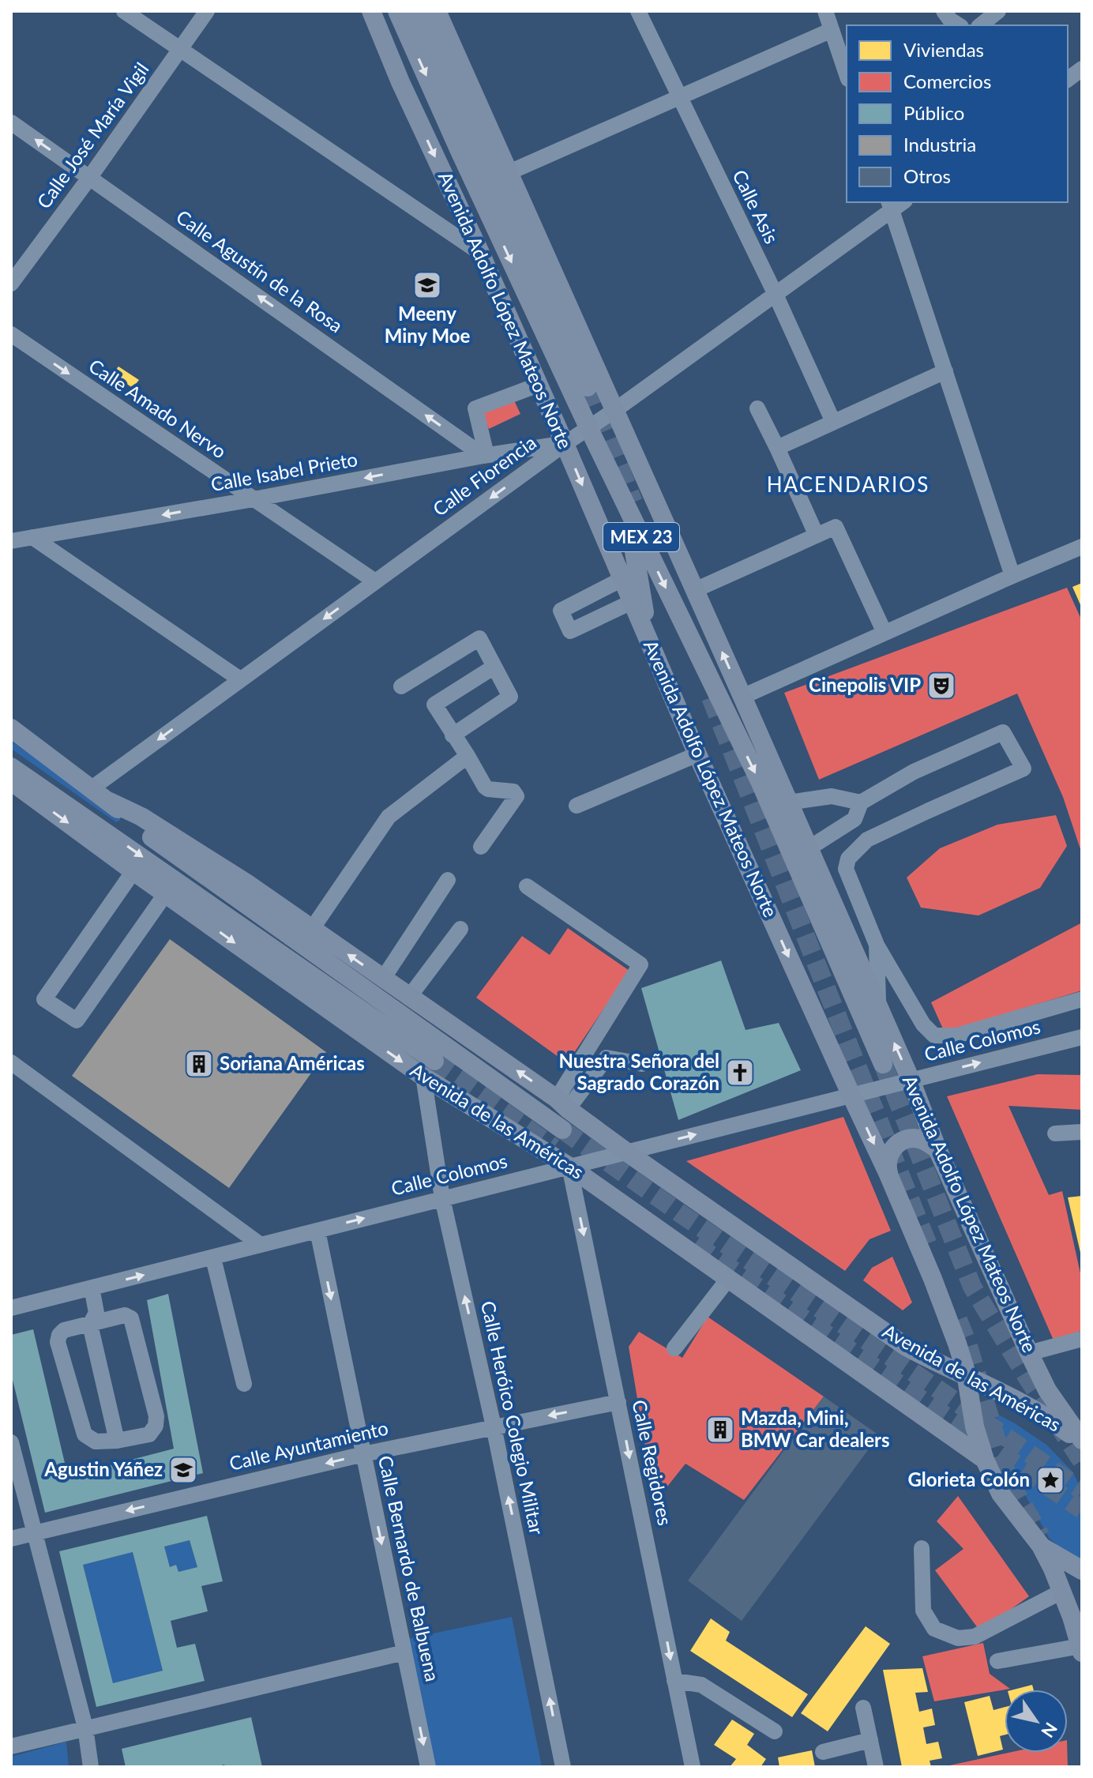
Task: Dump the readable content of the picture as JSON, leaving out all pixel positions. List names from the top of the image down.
{
  "streets": {
    "main road": ["Avenida Adolfo López Mateos Norte", "MEX 23", "Avenida de las Américas"],
    "street": [
      "Calle José María Vigil",
      "Calle Asis",
      "Calle Agustín de la Rosa",
      "Calle Amado Nervo",
      "Calle Isabel Prieto",
      "Calle Florencia",
      "Calle Colomos",
      "Calle Heróico Colegio Militar",
      "Calle Ayuntamiento",
      "Calle Regidores",
      "Calle Bernardo de Balbuena"
    ]
  },
  "crossings": [
    ["Calle José María Vigil", "Calle Agustín de la Rosa"],
    ["Calle Asis", "Calle Florencia"],
    ["Calle Agustín de la Rosa", "Calle Isabel Prieto"],
    ["Avenida Adolfo López Mateos Norte", "Calle Isabel Prieto"],
    ["Avenida Adolfo López Mateos Norte", "Calle Florencia"],
    ["Avenida Adolfo López Mateos Norte", "Calle Colomos"],
    ["Avenida Adolfo López Mateos Norte", "Avenida de las Américas"],
    ["Calle Amado Nervo", "Calle Isabel Prieto"],
    ["Calle Amado Nervo", "Calle Florencia"],
    ["Calle Isabel Prieto", "Calle Florencia"],
    ["Calle Florencia", "Avenida de las Américas"],
    ["Calle Colomos", "Avenida de las Américas"],
    ["Calle Colomos", "Calle Heróico Colegio Militar"],
    ["Calle Colomos", "Calle Regidores"],
    ["Calle Colomos", "Calle Bernardo de Balbuena"],
    ["Avenida de las Américas", "Calle Heróico Colegio Militar"],
    ["Avenida de las Américas", "Calle Regidores"],
    ["Calle Heróico Colegio Militar", "Calle Ayuntamiento"],
    ["Calle Ayuntamiento", "Calle Regidores"],
    ["Calle Ayuntamiento", "Calle Bernardo de Balbuena"]
  ],
  "one_way": [
    "Calle Agustín de la Rosa",
    "Calle Amado Nervo",
    "Calle Isabel Prieto",
    "Calle Florencia",
    "Calle Colomos",
    "Calle Heróico Colegio Militar",
    "Calle Ayuntamiento",
    "Calle Regidores",
    "Calle Bernardo de Balbuena"
  ],
  "districts": ["HACENDARIOS"],
  "places": {
    "school or university": ["Meeny Miny Moe", "Agustin Yáñez"],
    "theatre": ["Cinepolis VIP"],
    "building": ["Soriana Américas", "Mazda, Mini, BMW Car dealers"],
    "church": ["Nuestra Señora del Sagrado Corazón"],
    "place": ["Glorieta Colón"]
  },
  "legend": [
    "Viviendas",
    "Comercios",
    "Público",
    "Industria",
    "Otros"
  ],
  "north": "bottom right"
}
